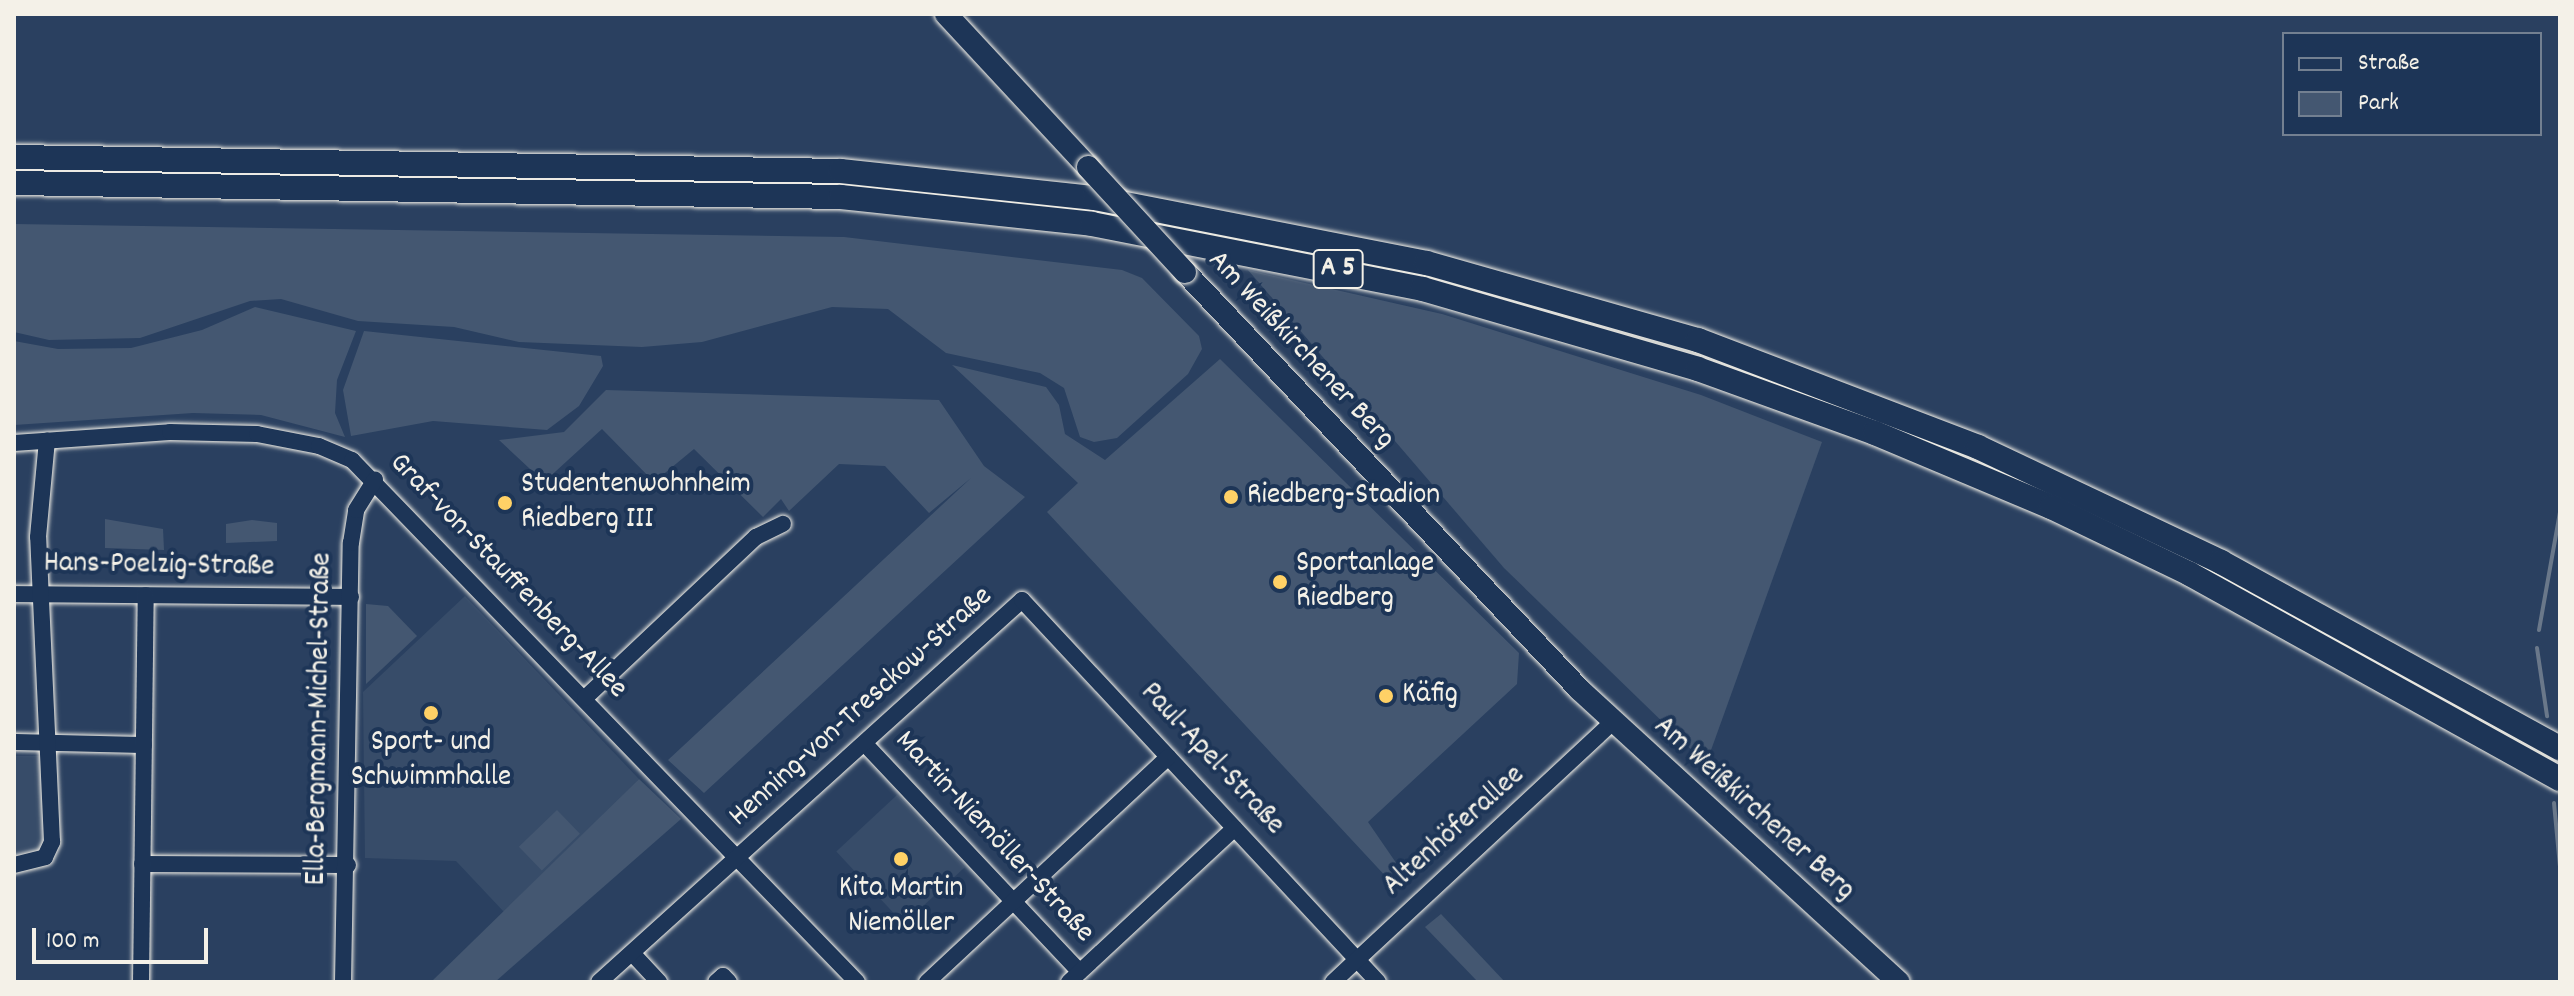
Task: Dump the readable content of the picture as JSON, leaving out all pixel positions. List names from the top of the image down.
{
  "streets": {
    "highway": ["A 5"],
    "main road": ["Am Weißkirchener Berg"],
    "street": [
      "Hans-Poelzig-Straße",
      "Graf-von-Stauffenberg-Allee",
      "Henning-von-Tresckow-Straße",
      "Ella-Bergmann-Michel-Straße",
      "Paul-Apel-Straße",
      "Altenhöferallee",
      "Martin-Niemöller-Straße"
    ]
  },
  "crossings": [
    ["Am Weißkirchener Berg", "Altenhöferallee"],
    ["Hans-Poelzig-Straße", "Ella-Bergmann-Michel-Straße"],
    ["Graf-von-Stauffenberg-Allee", "Henning-von-Tresckow-Straße"],
    ["Graf-von-Stauffenberg-Allee", "Ella-Bergmann-Michel-Straße"],
    ["Henning-von-Tresckow-Straße", "Paul-Apel-Straße"],
    ["Henning-von-Tresckow-Straße", "Martin-Niemöller-Straße"],
    ["Paul-Apel-Straße", "Altenhöferallee"]
  ],
  "places": [
    "Riedberg-Stadion",
    "Studentenwohnheim Riedberg III",
    "Sportanlage Riedberg",
    "Käfig",
    "Sport- und Schwimmhalle",
    "Kita Martin Niemöller"
  ],
  "legend": ["Straße", "Park"],
  "scale_bar": "100 m"
}
